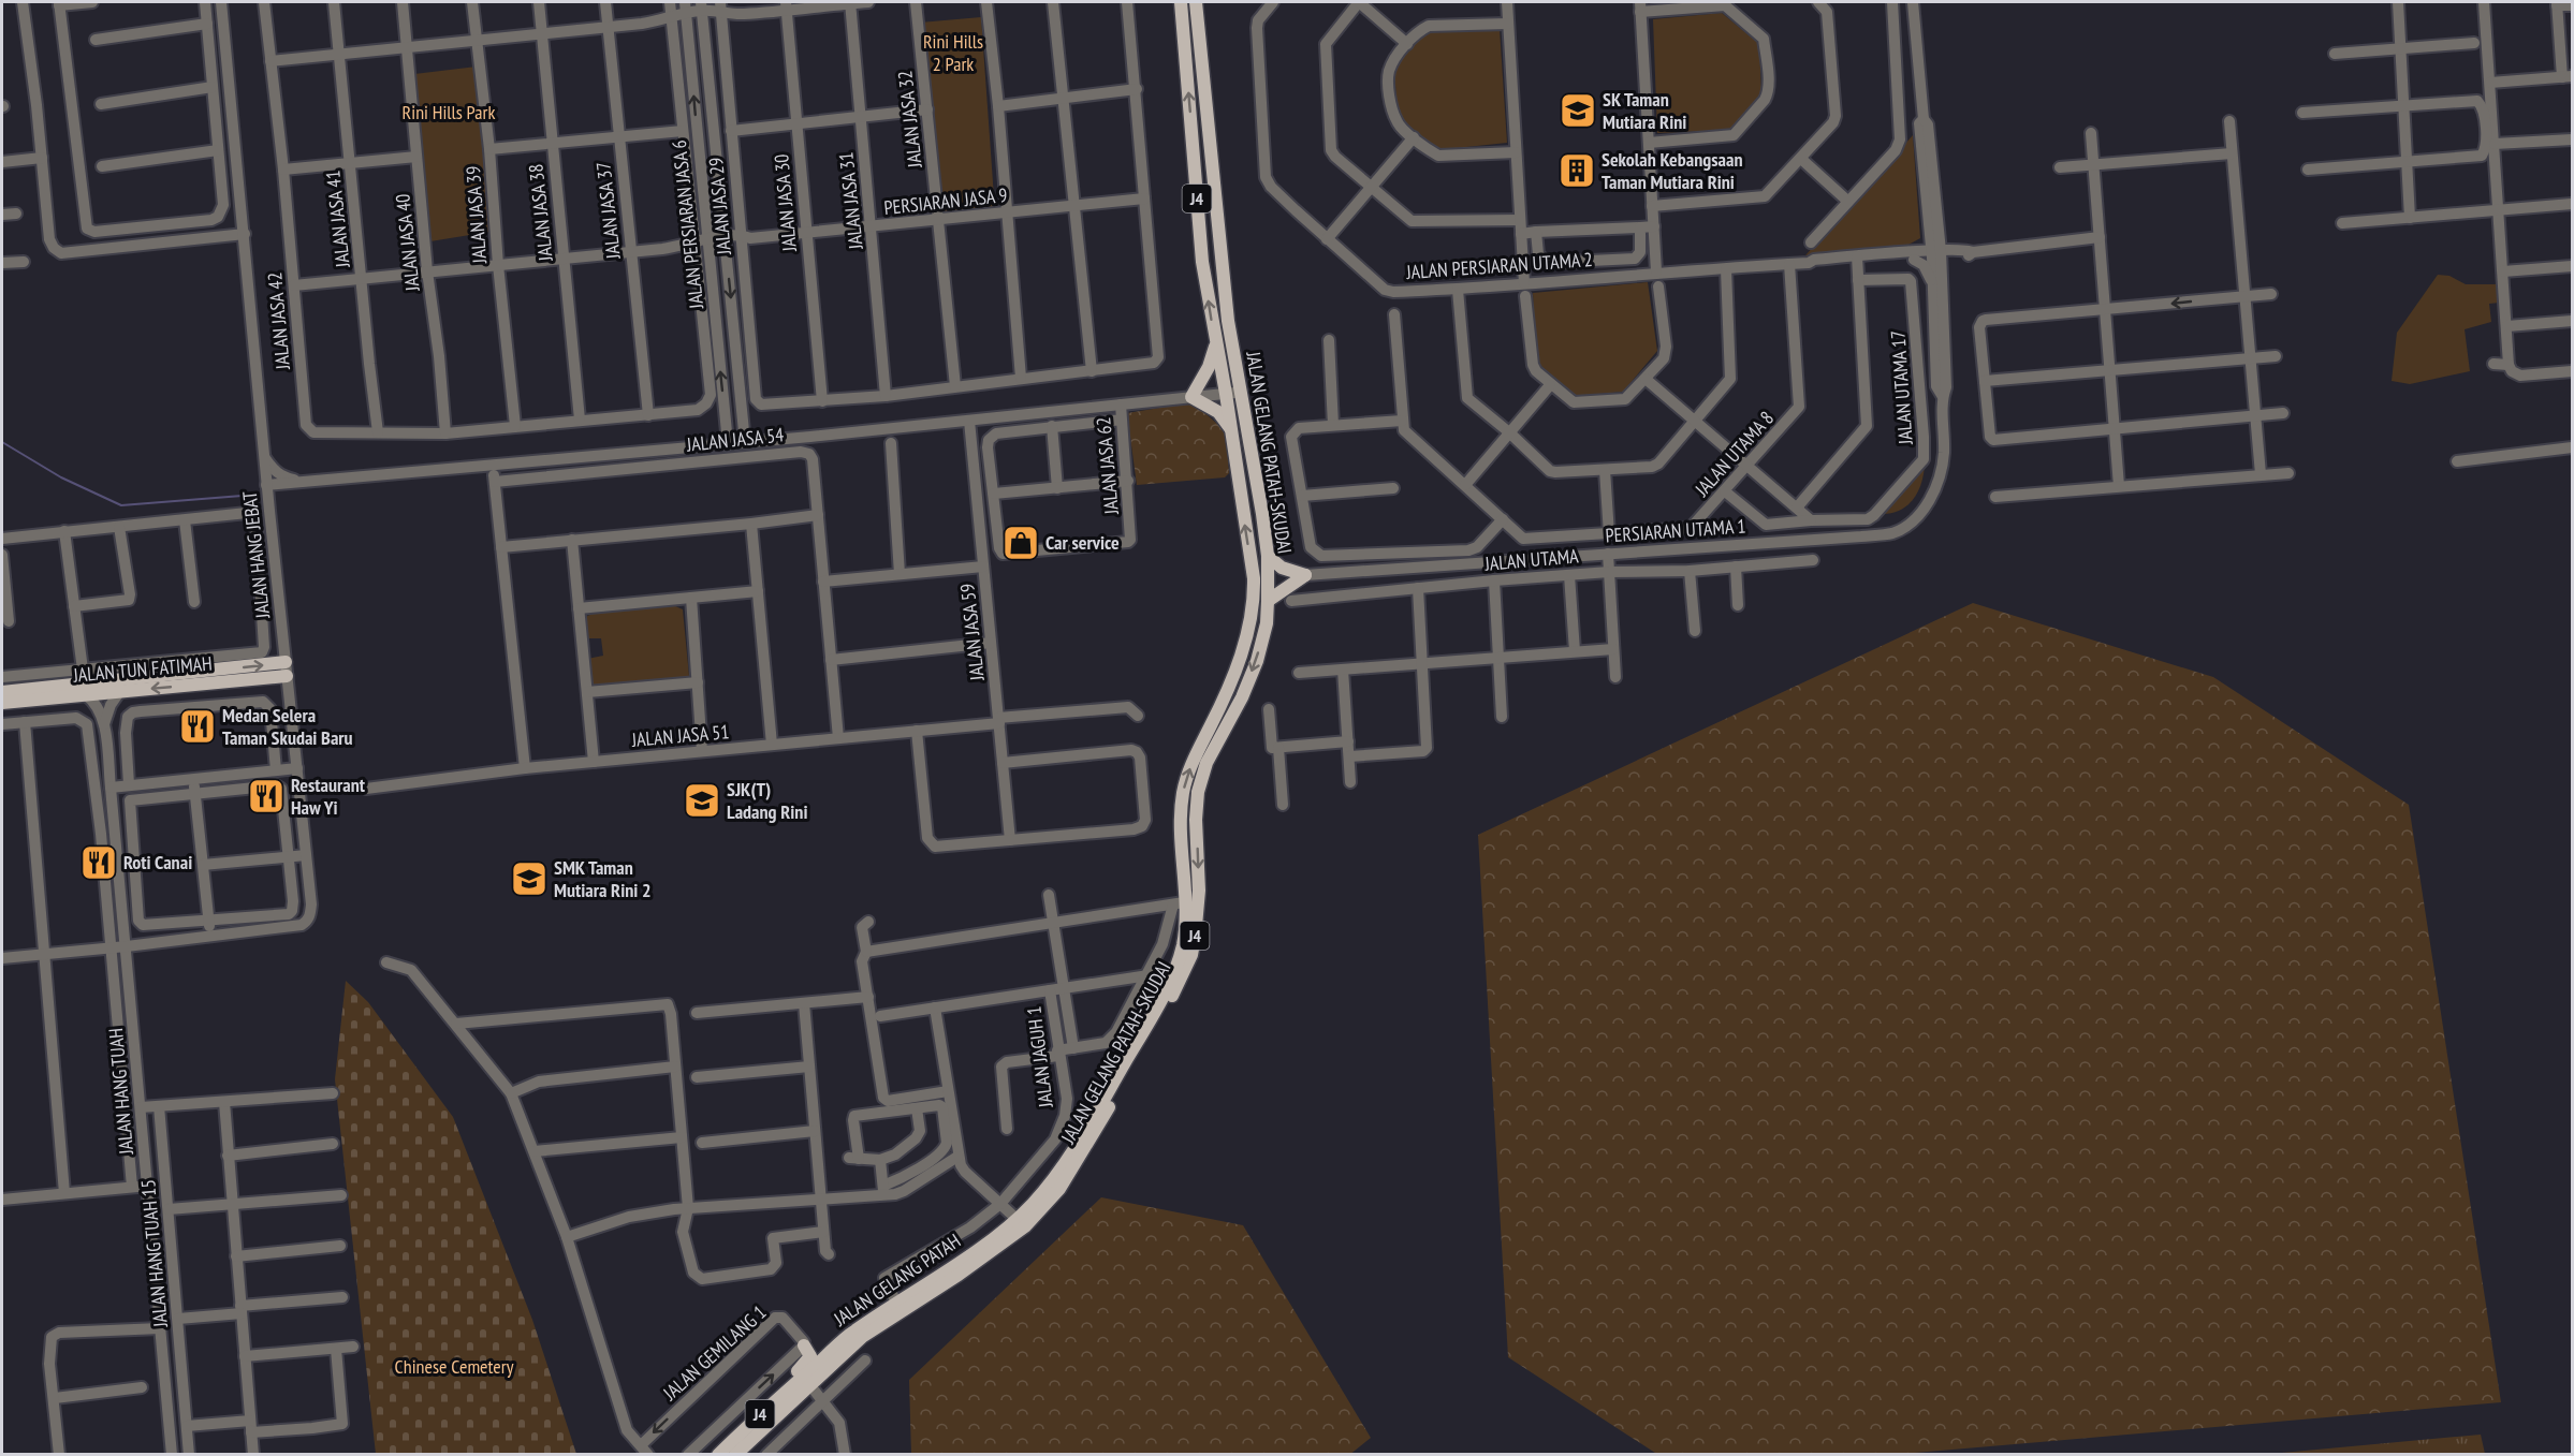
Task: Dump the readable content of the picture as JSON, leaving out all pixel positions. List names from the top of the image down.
{
  "streets": {
    "main road": [
      "J4",
      "JALAN GELANG PATAH-SKUDAI",
      "JALAN TUN FATIMAH",
      "JALAN GELANG PATAH"
    ],
    "street": [
      "JALAN JASA 32",
      "JALAN JASA 31",
      "PERSIARAN JASA 9",
      "JALAN JASA 30",
      "JALAN JASA 29",
      "JALAN JASA 37",
      "JALAN JASA 38",
      "JALAN JASA 39",
      "JALAN JASA 41",
      "JALAN PERSIARAN JASA 6",
      "JALAN JASA 40",
      "JALAN PERSIARAN UTAMA 2",
      "JALAN JASA 42",
      "JALAN UTAMA 17",
      "JALAN JASA 54",
      "JALAN UTAMA 8",
      "JALAN JASA 62",
      "PERSIARAN UTAMA 1",
      "JALAN HANG JEBAT",
      "JALAN UTAMA",
      "JALAN JASA 59",
      "JALAN JASA 51",
      "JALAN JAGUH 1",
      "JALAN HANG TUAH",
      "JALAN HANG TUAH 15",
      "JALAN GEMILANG 1"
    ]
  },
  "crossings": [
    ["JALAN JASA 32", "PERSIARAN JASA 9"],
    ["JALAN JASA 31", "PERSIARAN JASA 9"],
    ["PERSIARAN JASA 9", "JALAN JASA 30"],
    ["PERSIARAN JASA 9", "JALAN JASA 29"],
    ["PERSIARAN JASA 9", "JALAN JASA 37"],
    ["PERSIARAN JASA 9", "JALAN JASA 38"],
    ["PERSIARAN JASA 9", "JALAN JASA 39"],
    ["PERSIARAN JASA 9", "JALAN JASA 41"],
    ["PERSIARAN JASA 9", "JALAN PERSIARAN JASA 6"],
    ["PERSIARAN JASA 9", "JALAN JASA 40"],
    ["PERSIARAN JASA 9", "JALAN JASA 42"],
    ["JALAN JASA 30", "JALAN JASA 29"],
    ["JALAN JASA 37", "JALAN JASA 42"],
    ["JALAN JASA 38", "JALAN JASA 42"],
    ["JALAN JASA 39", "JALAN JASA 42"],
    ["JALAN JASA 41", "JALAN JASA 42"],
    ["JALAN JASA 40", "JALAN JASA 42"],
    ["JALAN PERSIARAN UTAMA 2", "JALAN UTAMA 8"],
    ["JALAN PERSIARAN UTAMA 2", "PERSIARAN UTAMA 1"],
    ["JALAN JASA 54", "JALAN JASA 51"],
    ["JALAN GELANG PATAH-SKUDAI", "JALAN GELANG PATAH"],
    ["JALAN HANG JEBAT", "JALAN TUN FATIMAH"],
    ["JALAN HANG JEBAT", "JALAN HANG TUAH"],
    ["JALAN JASA 59", "JALAN JASA 51"],
    ["JALAN TUN FATIMAH", "JALAN HANG TUAH"],
    ["JALAN JAGUH 1", "JALAN GELANG PATAH"]
  ],
  "parks": ["Rini Hills 2 Park", "Rini Hills Park", "Chinese Cemetery"],
  "places": {
    "school or university": ["SK Taman Mutiara Rini", "SJK(T) Ladang Rini", "SMK Taman Mutiara Rini 2"],
    "building": ["Sekolah Kebangsaan Taman Mutiara Rini"],
    "shop": ["Car service"],
    "restaurant": ["Medan Selera Taman Skudai Baru", "Restaurant Haw Yi", "Roti Canai"]
  }
}
